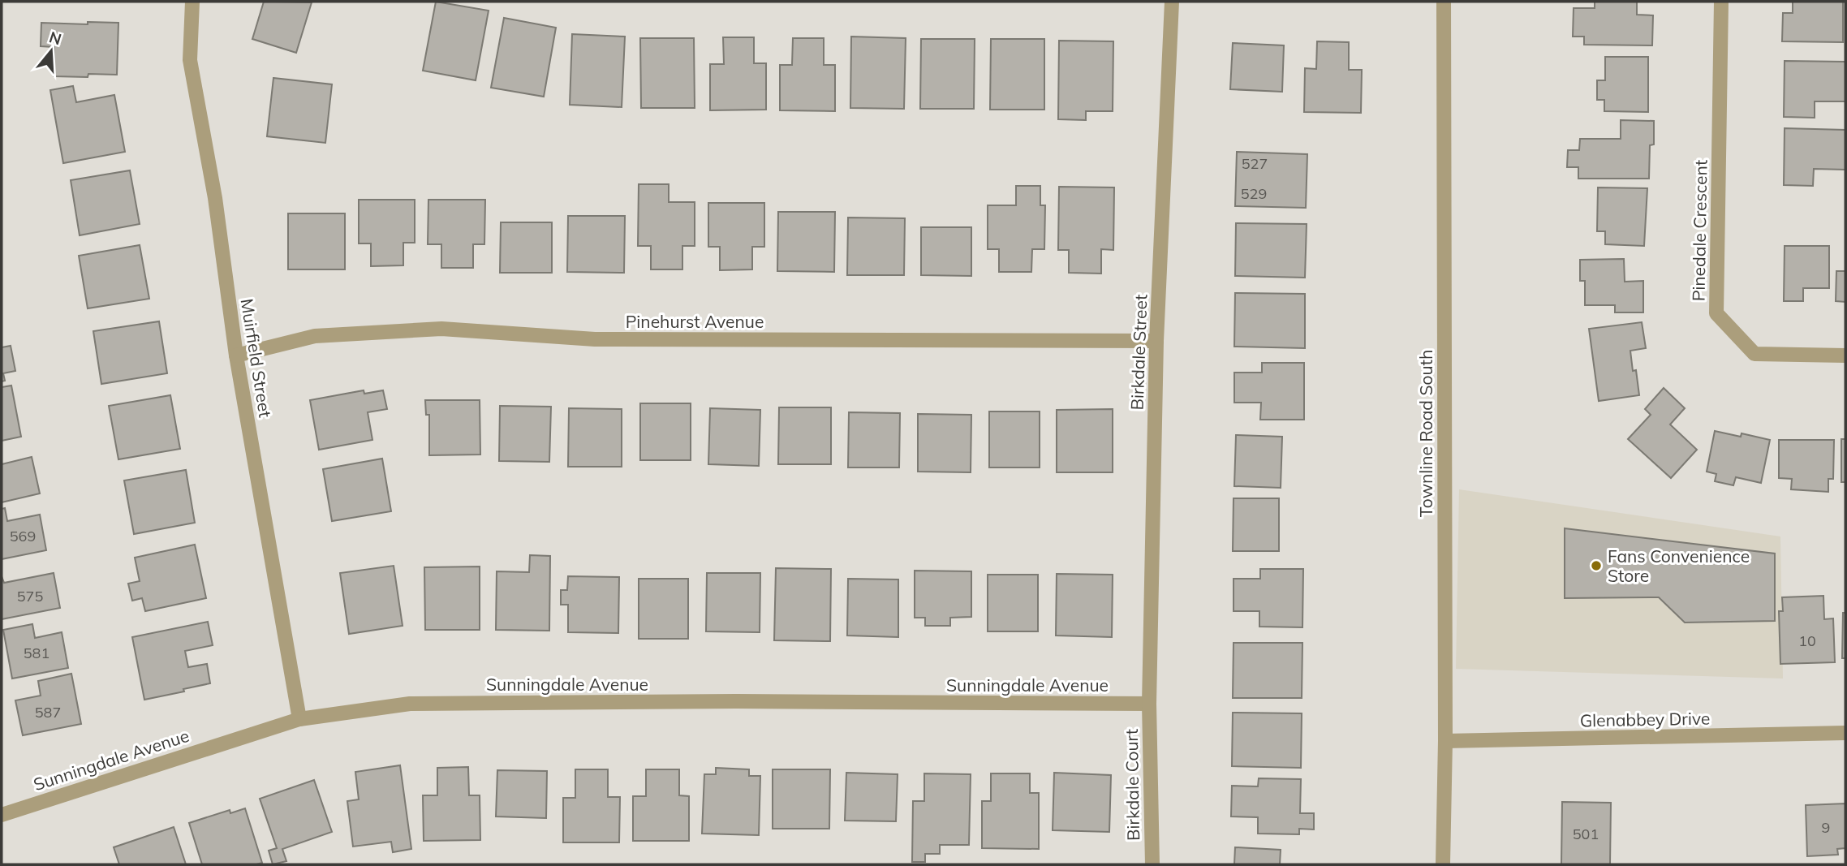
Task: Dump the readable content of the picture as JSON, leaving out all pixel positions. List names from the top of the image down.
{
  "streets": {
    "street": [
      "Pinedale Crescent",
      "Pinehurst Avenue",
      "Birkdale Street",
      "Muirfield Street",
      "Townline Road South",
      "Sunningdale Avenue",
      "Glenabbey Drive",
      "Birkdale Court"
    ]
  },
  "crossings": [
    ["Pinehurst Avenue", "Birkdale Street"],
    ["Pinehurst Avenue", "Muirfield Street"],
    ["Birkdale Street", "Sunningdale Avenue"],
    ["Birkdale Street", "Birkdale Court"],
    ["Muirfield Street", "Sunningdale Avenue"],
    ["Townline Road South", "Glenabbey Drive"],
    ["Sunningdale Avenue", "Birkdale Court"]
  ],
  "places": ["Fans Convenience Store"],
  "house_numbers": [
    "527",
    "529",
    "569",
    "575",
    "10",
    "581",
    "587",
    "9",
    "501"
  ],
  "north": "top"
}
